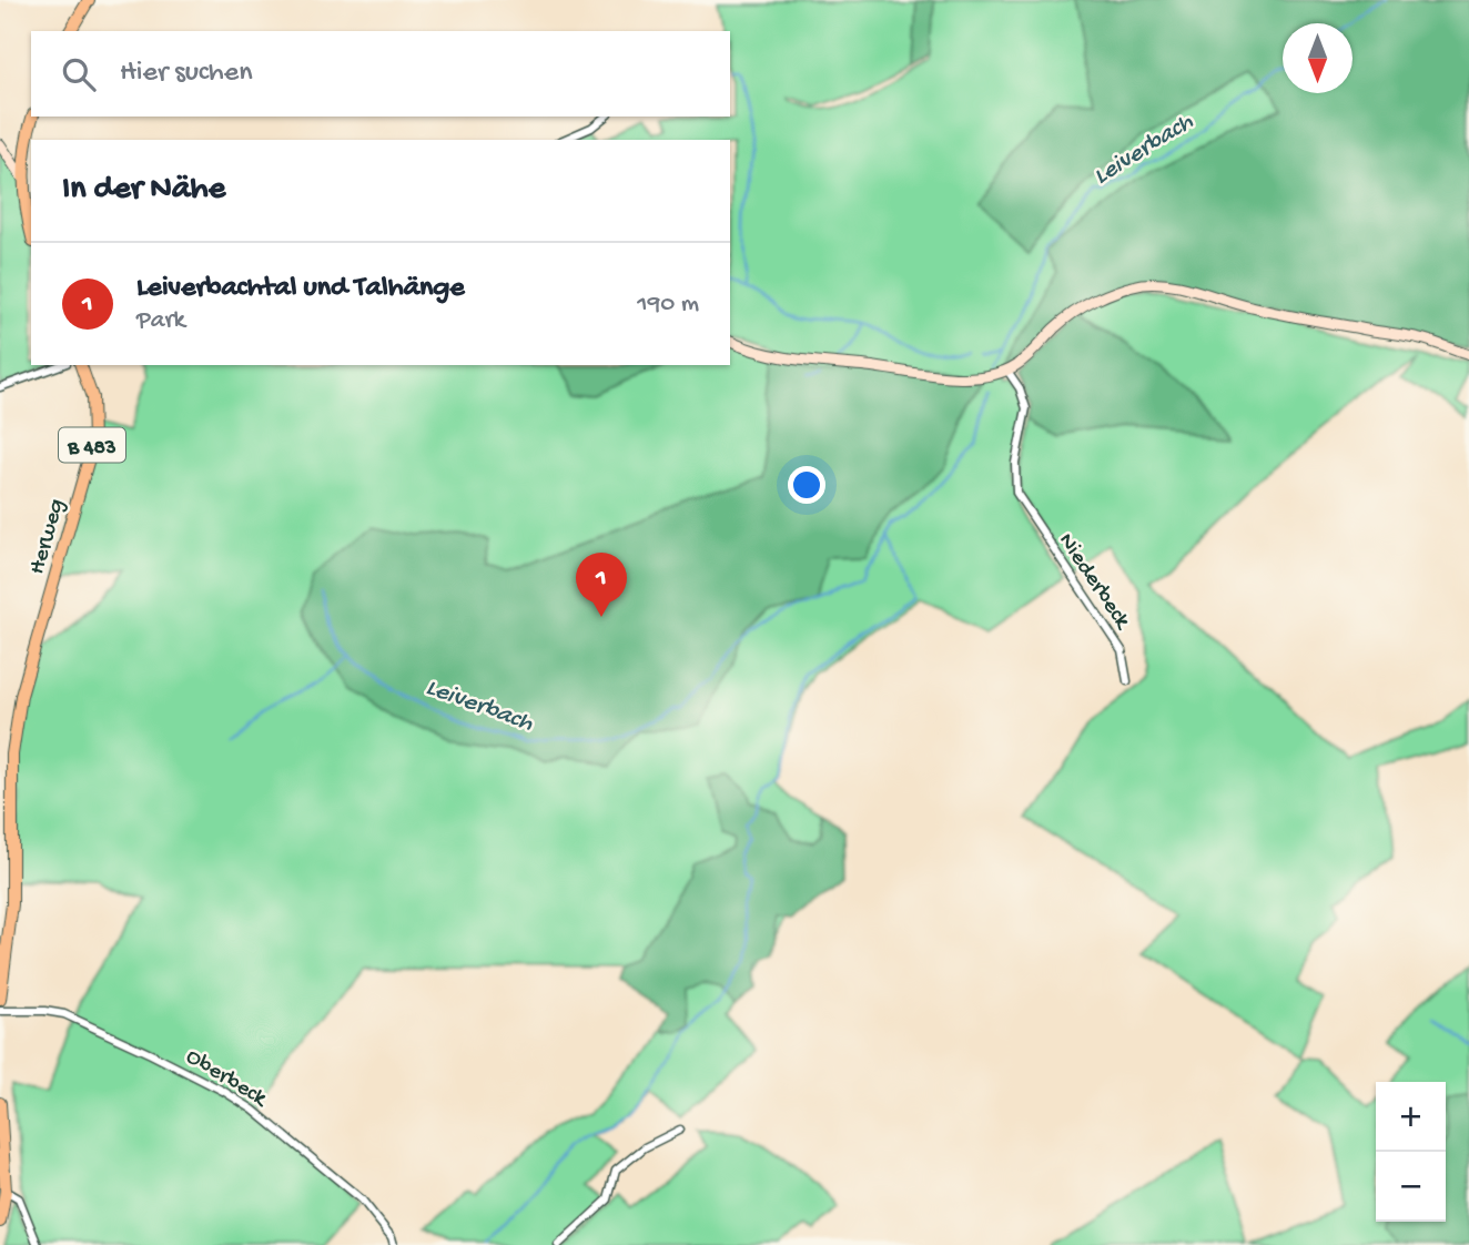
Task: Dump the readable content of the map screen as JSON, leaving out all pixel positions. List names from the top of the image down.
{
  "streets": {
    "main road": ["B 483", "Herweg"],
    "street": ["Niederbeck", "Oberbeck"]
  },
  "water": ["Leiverbach"],
  "north": "bottom",
  "page": {
    "search": "Hier suchen",
    "heading": "In der Nähe",
    "list": [
      {
        "mark": "1",
        "name": "Leiverbachtal und Talhänge",
        "note": "Park",
        "value": "190 m"
      }
    ],
    "pins": "1",
    "map_buttons": ["+", "−"]
  }
}
